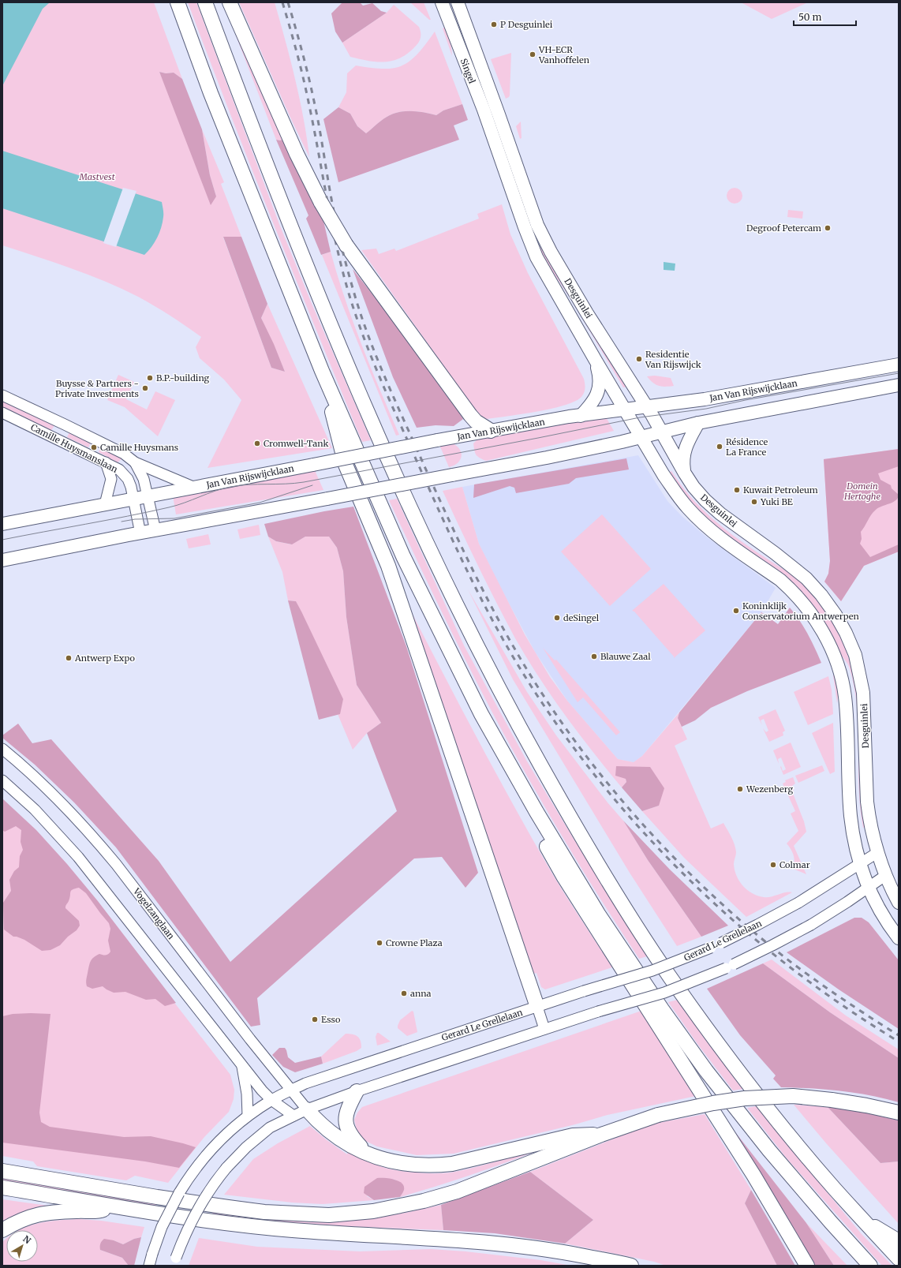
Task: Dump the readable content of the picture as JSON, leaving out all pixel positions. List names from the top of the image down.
{
  "streets": {
    "main road": ["Singel", "Desguinlei", "Jan Van Rijswijcklaan"],
    "street": ["Camille Huysmanslaan", "Vogelzanglaan", "Gerard Le Grellelaan"]
  },
  "crossings": [
    ["Singel", "Desguinlei"],
    ["Desguinlei", "Jan Van Rijswijcklaan"],
    ["Desguinlei", "Gerard Le Grellelaan"],
    ["Jan Van Rijswijcklaan", "Camille Huysmanslaan"],
    ["Vogelzanglaan", "Gerard Le Grellelaan"]
  ],
  "parks": ["Mastvest", "Domein Hertoghe"],
  "places": [
    "P Desguinlei",
    "VH-ECR Vanhoffelen",
    "Degroof Petercam",
    "Residentie Van Rijswijck",
    "B.P.-building",
    "Buysse & Partners - Private Investments",
    "Cromwell-Tank",
    "Résidence La France",
    "Camille Huysmans",
    "Kuwait Petroleum",
    "Yuki BE",
    "Koninklijk Conservatorium Antwerpen",
    "deSingel",
    "Blauwe Zaal",
    "Antwerp Expo",
    "Wezenberg",
    "Colmar",
    "Crowne Plaza",
    "anna",
    "Esso"
  ],
  "scale_bar": "50 m",
  "north": "top right"
}
